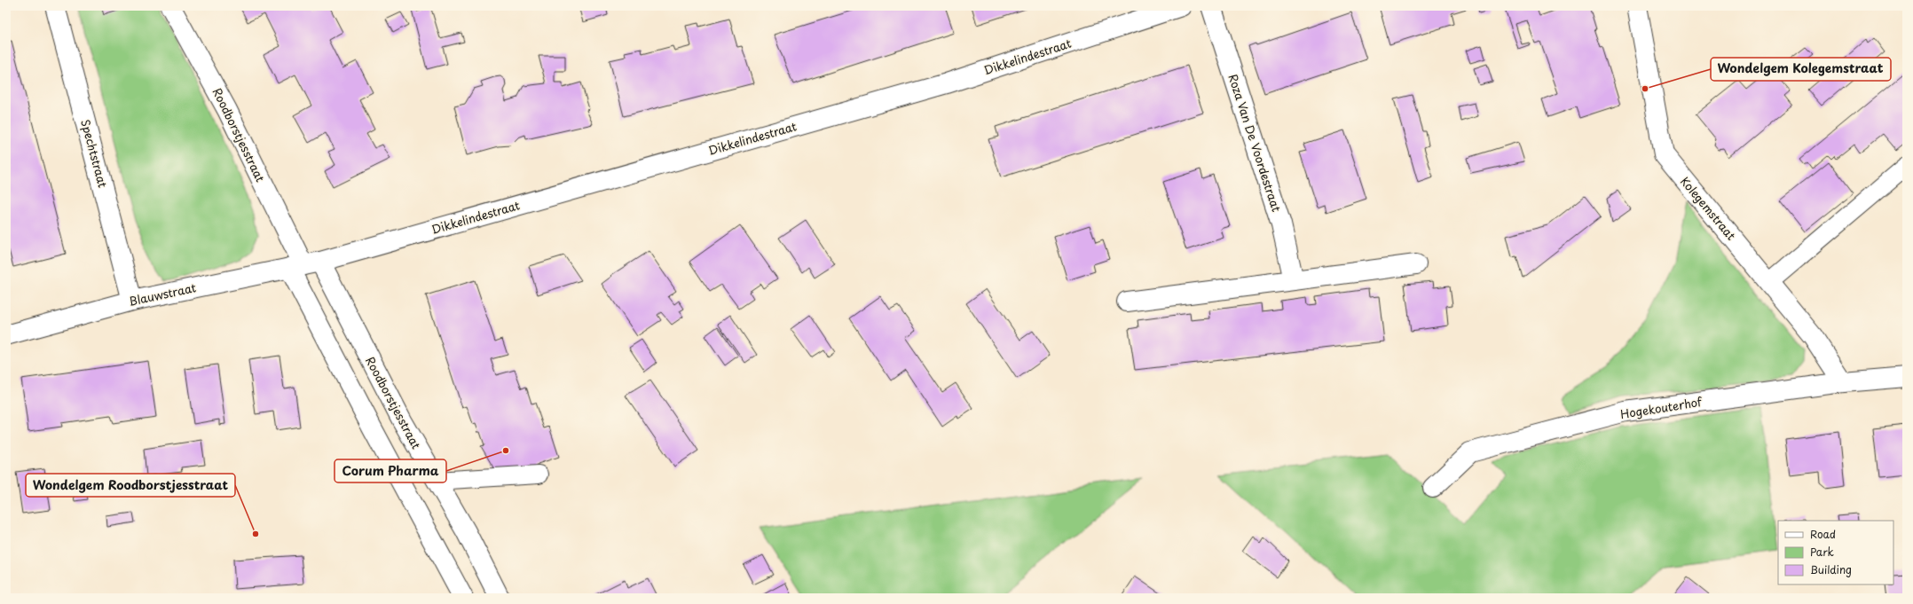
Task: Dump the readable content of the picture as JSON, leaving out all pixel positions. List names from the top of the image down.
{
  "streets": {
    "street": [
      "Dikkelindestraat",
      "Roodborstjesstraat",
      "Roza Van De Voordestraat",
      "Spechtstraat",
      "Kolegemstraat",
      "Blauwstraat",
      "Hogekouterhof"
    ]
  },
  "crossings": [
    ["Dikkelindestraat", "Roodborstjesstraat"],
    ["Dikkelindestraat", "Blauwstraat"],
    ["Roodborstjesstraat", "Blauwstraat"],
    ["Spechtstraat", "Blauwstraat"],
    ["Kolegemstraat", "Hogekouterhof"]
  ],
  "places": ["Wondelgem Kolegemstraat", "Corum Pharma", "Wondelgem Roodborstjesstraat"],
  "legend": ["Road", "Park", "Building"]
}
